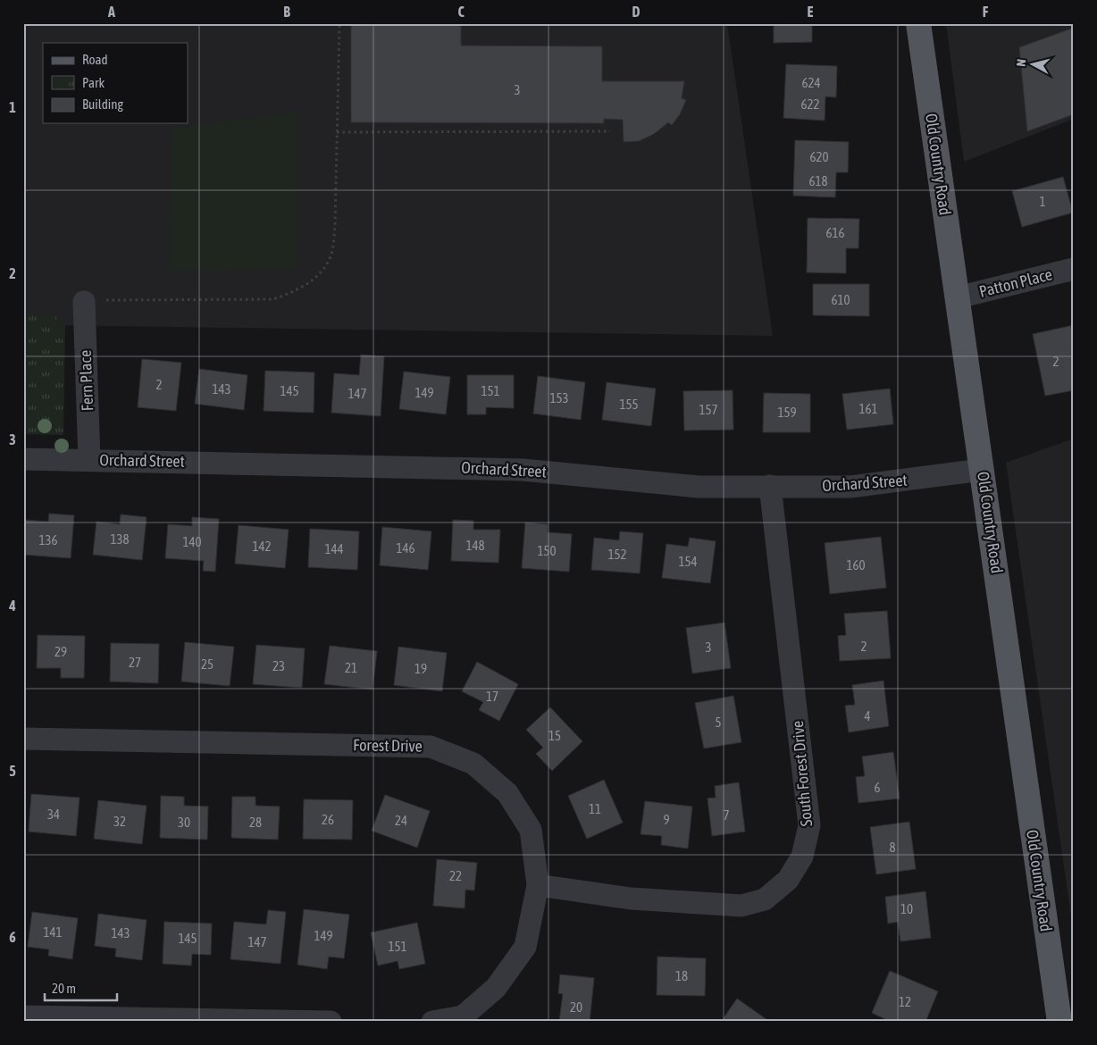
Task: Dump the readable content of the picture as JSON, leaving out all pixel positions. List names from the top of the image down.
{
  "streets": {
    "main road": ["Old Country Road"],
    "street": [
      "Patton Place",
      "Fern Place",
      "Orchard Street",
      "Forest Drive",
      "South Forest Drive"
    ]
  },
  "crossings": [
    ["Old Country Road", "Patton Place"],
    ["Old Country Road", "Orchard Street"],
    ["Fern Place", "Orchard Street"],
    ["Orchard Street", "South Forest Drive"],
    ["Forest Drive", "South Forest Drive"]
  ],
  "house_numbers": [
    "624",
    "3",
    "622",
    "620",
    "618",
    "1",
    "616",
    "610",
    "2",
    "2",
    "143",
    "145",
    "151",
    "149",
    "147",
    "153",
    "155",
    "161",
    "157",
    "159",
    "138",
    "136",
    "140",
    "148",
    "142",
    "146",
    "144",
    "150",
    "152",
    "154",
    "160",
    "2",
    "3",
    "29",
    "27",
    "25",
    "23",
    "21",
    "19",
    "17",
    "4",
    "5",
    "15",
    "6",
    "11",
    "34",
    "7",
    "26",
    "9",
    "24",
    "32",
    "30",
    "28",
    "8",
    "22",
    "10",
    "141",
    "143",
    "149",
    "145",
    "147",
    "151",
    "18",
    "12",
    "20"
  ],
  "legend": ["Road", "Park", "Building"],
  "scale_bar": "20 m",
  "north": "left",
  "grid": {
    "columns": [
      "A",
      "B",
      "C",
      "D",
      "E",
      "F"
    ],
    "rows": [
      "1",
      "2",
      "3",
      "4",
      "5",
      "6"
    ]
  }
}
